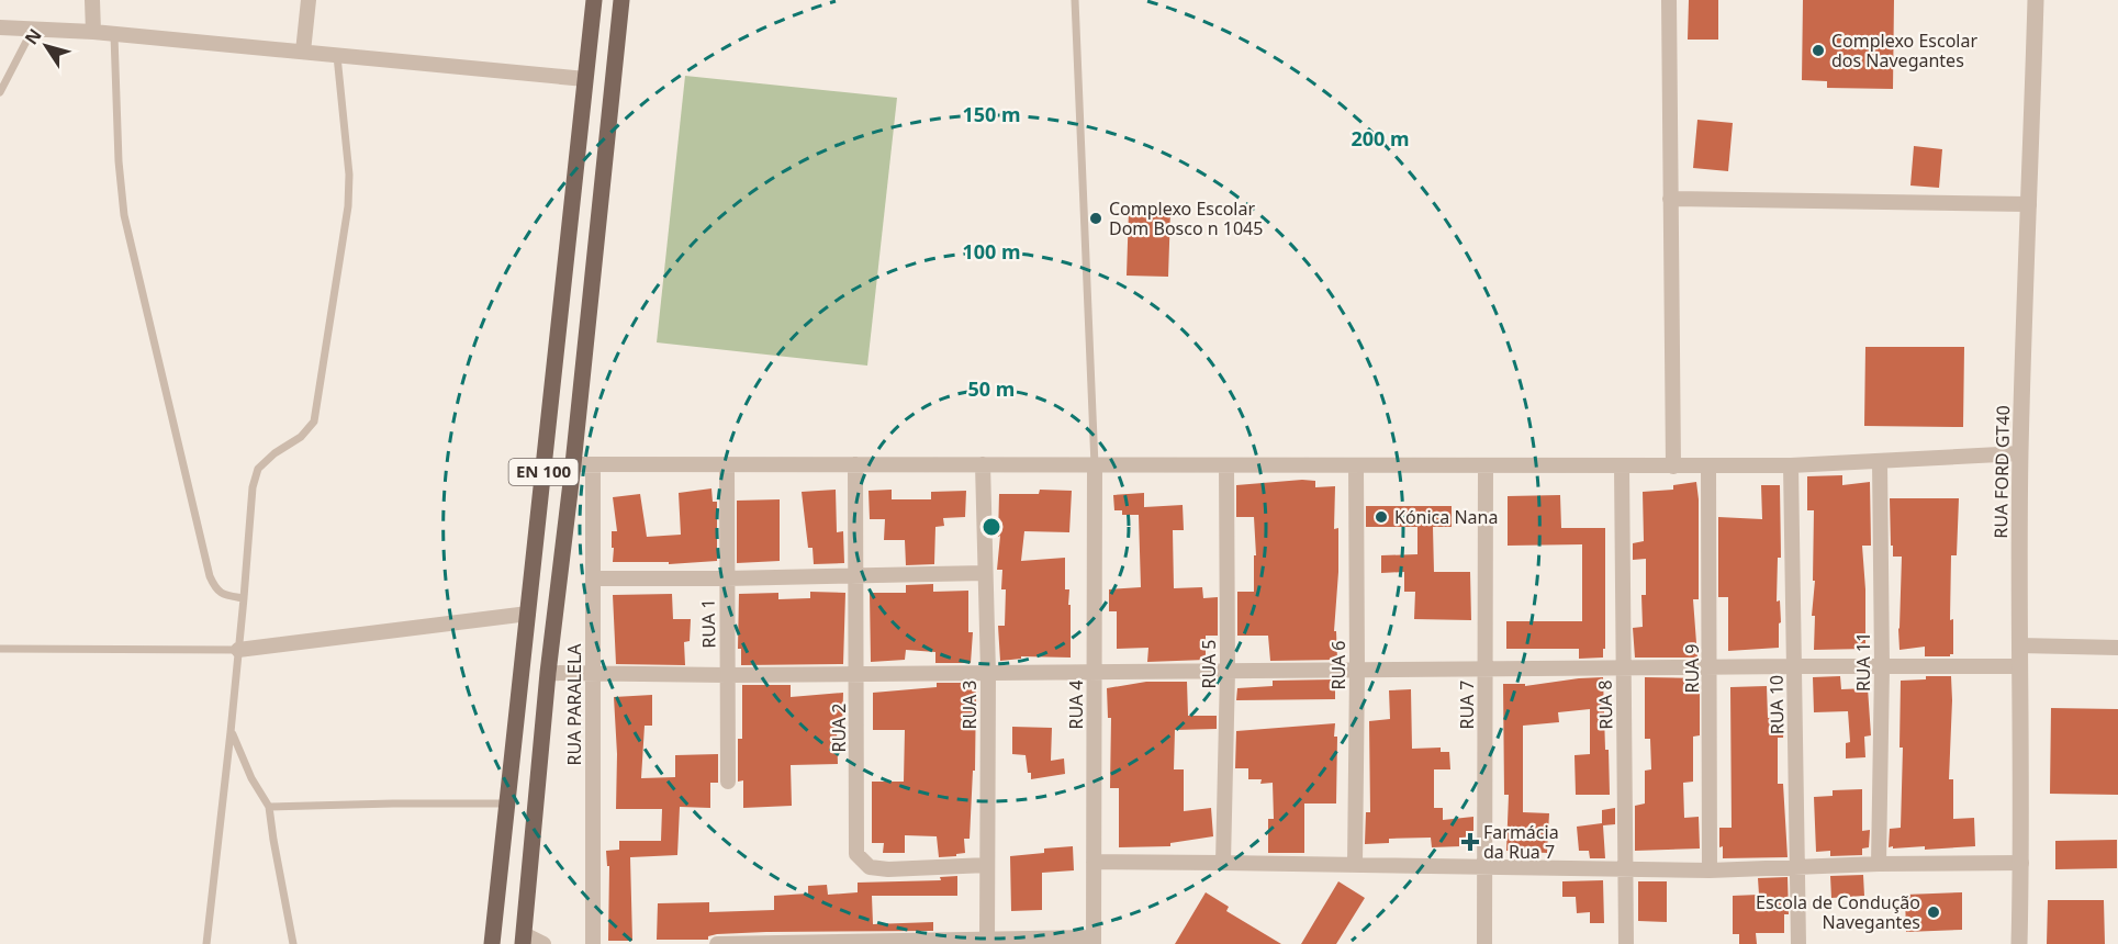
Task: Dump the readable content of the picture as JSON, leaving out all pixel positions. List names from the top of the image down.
{
  "streets": {
    "main road": ["EN 100"],
    "street": [
      "RUA FORD GT40",
      "RUA 1",
      "RUA 11",
      "RUA 5",
      "RUA 6",
      "RUA 9",
      "RUA PARALELA",
      "RUA 3",
      "RUA 4",
      "RUA 7",
      "RUA 8",
      "RUA 10",
      "RUA 2"
    ]
  },
  "crossings": [
    ["RUA 3", "RUA 2"]
  ],
  "places": {
    "other": [
      "Complexo Escolar dos Navegantes",
      "Complexo Escolar Dom Bosco n 1045",
      "Kónica Nana",
      "Escola de Condução Navegantes"
    ],
    "health": ["Farmácia da Rua 7"]
  },
  "north": "top left",
  "rings": [
    "150 m",
    "200 m",
    "100 m",
    "50 m"
  ]
}
